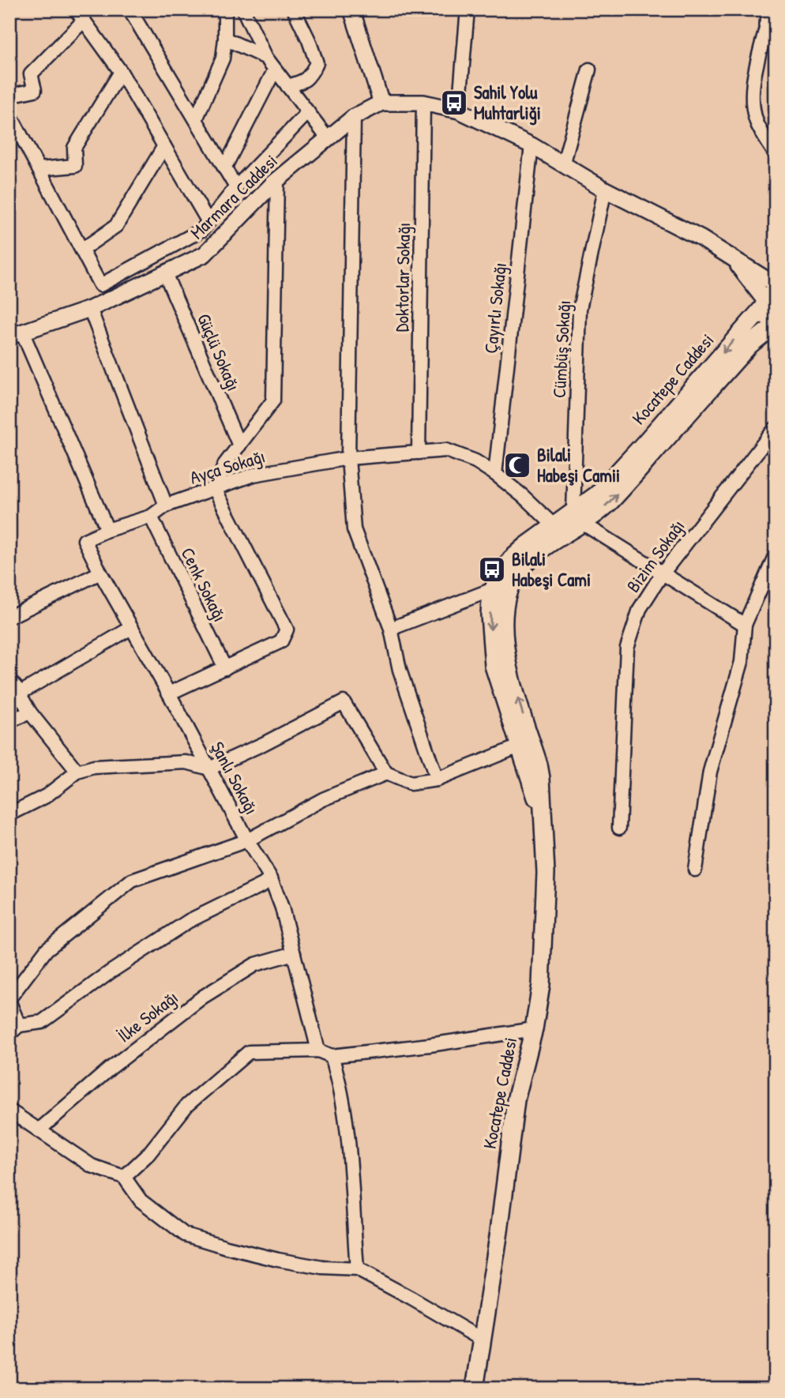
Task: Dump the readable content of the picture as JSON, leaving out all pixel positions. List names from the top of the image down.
{
  "streets": {
    "main road": ["Kocatepe Caddesi"],
    "street": [
      "Marmara Caddesi",
      "Doktorlar Sokağı",
      "Çayırlı Sokağı",
      "Cümbüş Sokağı",
      "Güçlü Sokağı",
      "Ayça Sokağı",
      "Bizim Sokağı",
      "Cenk Sokağı",
      "Şanlı Sokağı",
      "İlke Sokağı"
    ]
  },
  "crossings": [
    ["Marmara Caddesi", "Doktorlar Sokağı"],
    ["Marmara Caddesi", "Çayırlı Sokağı"],
    ["Marmara Caddesi", "Cümbüş Sokağı"],
    ["Marmara Caddesi", "Güçlü Sokağı"],
    ["Marmara Caddesi", "Kocatepe Caddesi"],
    ["Doktorlar Sokağı", "Ayça Sokağı"],
    ["Çayırlı Sokağı", "Ayça Sokağı"],
    ["Cümbüş Sokağı", "Kocatepe Caddesi"],
    ["Kocatepe Caddesi", "Ayça Sokağı"],
    ["Ayça Sokağı", "Cenk Sokağı"],
    ["Ayça Sokağı", "Şanlı Sokağı"],
    ["Şanlı Sokağı", "İlke Sokağı"]
  ],
  "places": {
    "bus stop": ["Sahil Yolu Muhtarliği", "Bilali Habeşi Cami"],
    "mosque": ["Bilali Habeşi Camii"]
  }
}
